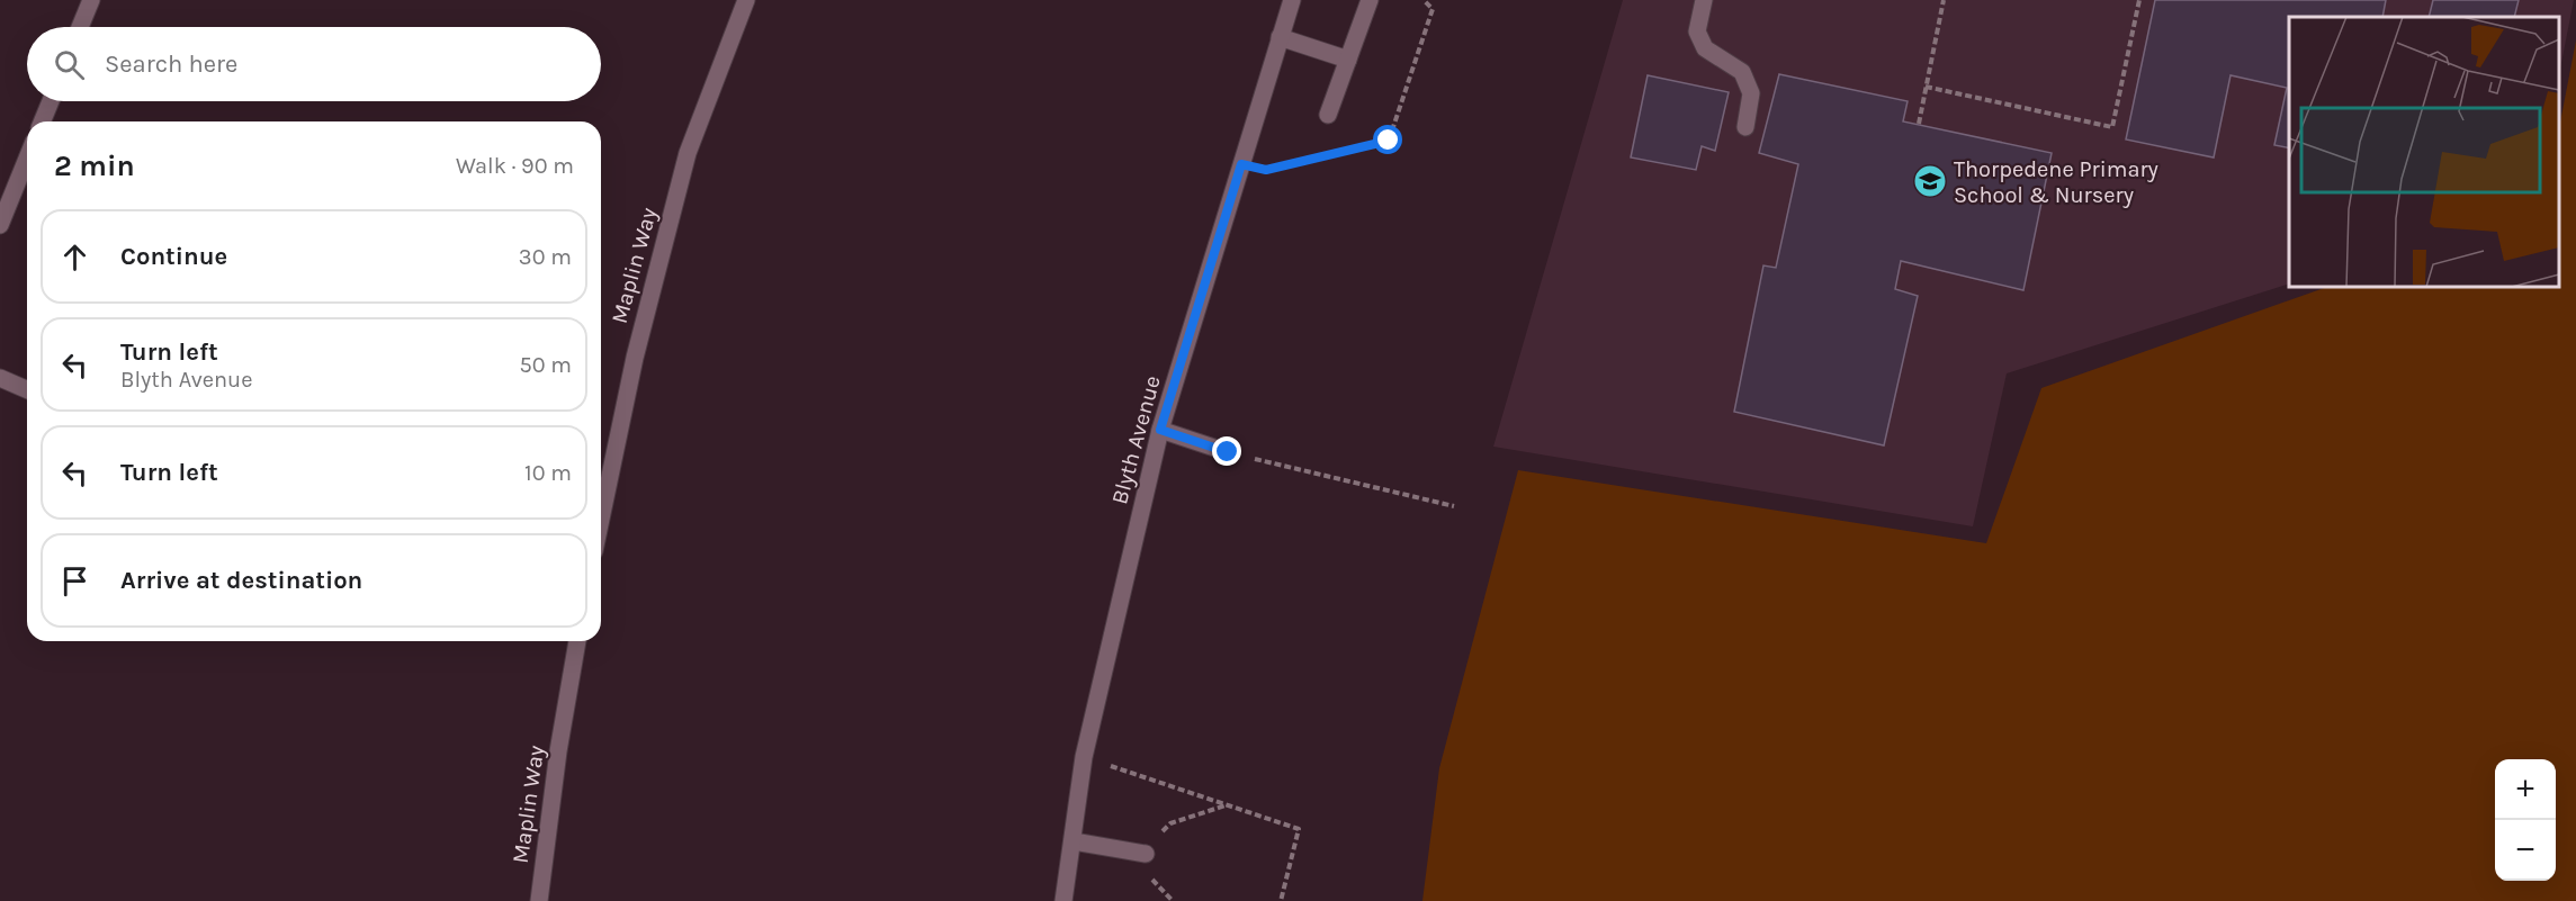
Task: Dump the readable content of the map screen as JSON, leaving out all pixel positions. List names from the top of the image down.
{
  "streets": {
    "street": ["Maplin Way", "Blyth Avenue"]
  },
  "places": {
    "school or university": ["Thorpedene Primary School & Nursery"]
  },
  "page": {
    "search": "Search here",
    "heading": ["2 min", "Walk · 90 m"],
    "list": [
      ["Continue", "30 m"],
      ["Turn left", "Blyth Avenue", "50 m"],
      ["Turn left", "10 m"],
      "Arrive at destination"
    ],
    "map_buttons": ["+", "−"]
  }
}
